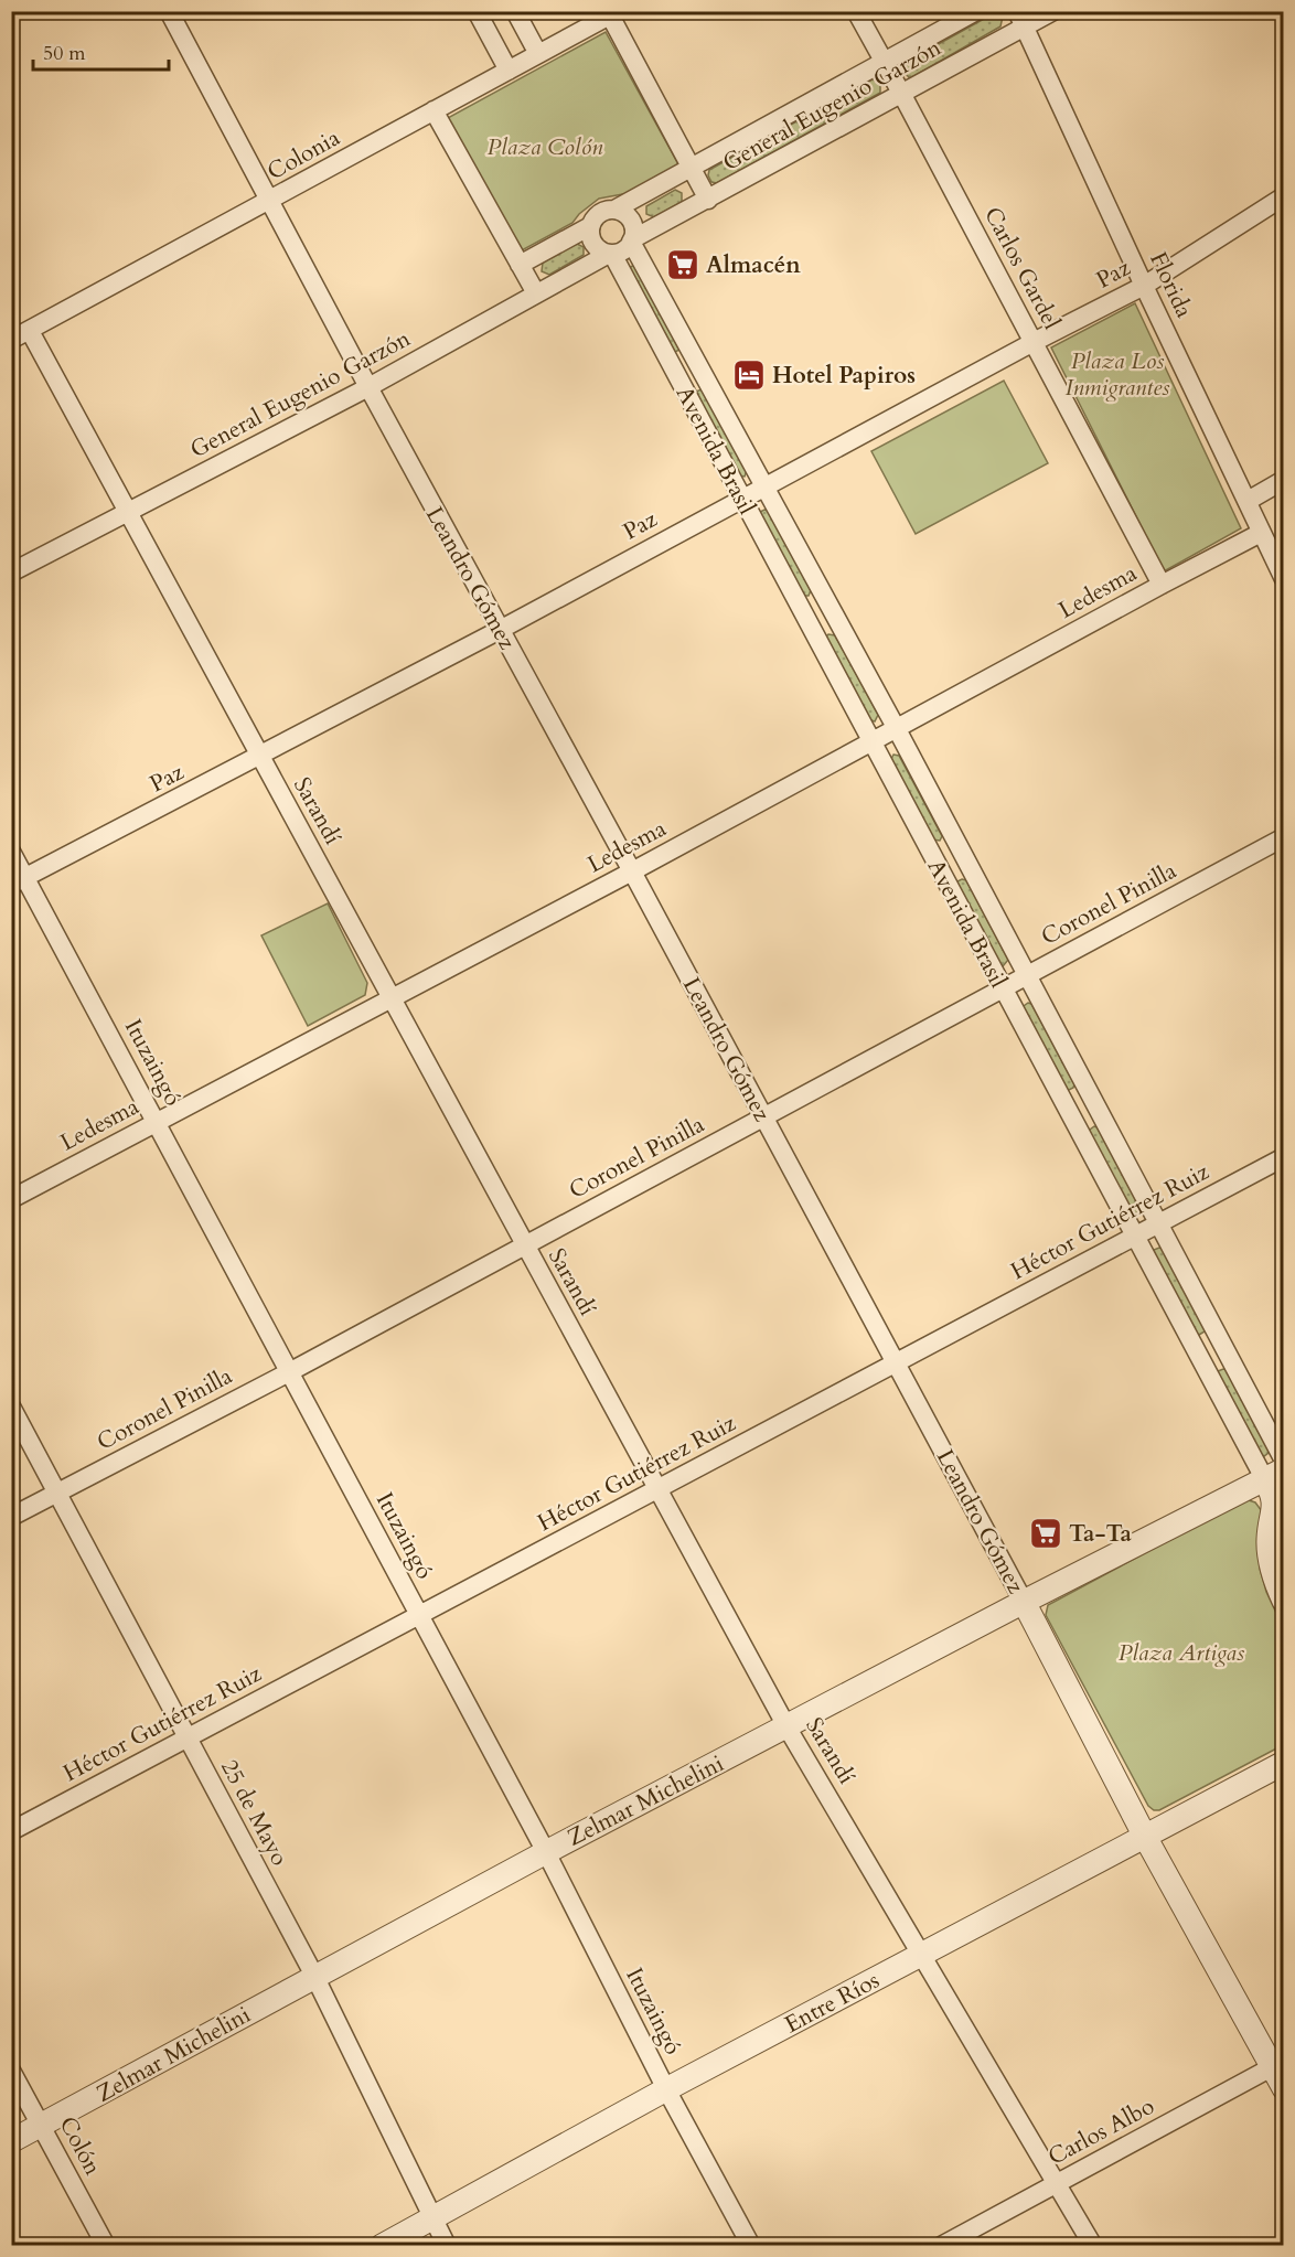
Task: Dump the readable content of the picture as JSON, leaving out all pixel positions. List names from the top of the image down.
{
  "streets": {
    "street": [
      "General Eugenio Garzón",
      "Colonia",
      "Carlos Gardel",
      "Paz",
      "Florida",
      "Avenida Brasil",
      "Leandro Gómez",
      "Ledesma",
      "Sarandí",
      "Coronel Pinilla",
      "Ituzaingó",
      "Héctor Gutiérrez Ruiz",
      "Zelmar Michelini",
      "25 de Mayo",
      "Entre Ríos",
      "Carlos Albo",
      "Colón"
    ]
  },
  "crossings": [
    ["General Eugenio Garzón", "Carlos Gardel"],
    ["General Eugenio Garzón", "Florida"],
    ["General Eugenio Garzón", "Avenida Brasil"],
    ["General Eugenio Garzón", "Leandro Gómez"],
    ["General Eugenio Garzón", "Sarandí"],
    ["Colonia", "Leandro Gómez"],
    ["Colonia", "Sarandí"],
    ["Carlos Gardel", "Paz"],
    ["Carlos Gardel", "Ledesma"],
    ["Paz", "Florida"],
    ["Paz", "Avenida Brasil"],
    ["Paz", "Leandro Gómez"],
    ["Paz", "Sarandí"],
    ["Paz", "Ituzaingó"],
    ["Florida", "Ledesma"],
    ["Avenida Brasil", "Ledesma"],
    ["Avenida Brasil", "Coronel Pinilla"],
    ["Avenida Brasil", "Héctor Gutiérrez Ruiz"],
    ["Avenida Brasil", "Zelmar Michelini"],
    ["Leandro Gómez", "Ledesma"],
    ["Leandro Gómez", "Coronel Pinilla"],
    ["Leandro Gómez", "Héctor Gutiérrez Ruiz"],
    ["Leandro Gómez", "Zelmar Michelini"],
    ["Leandro Gómez", "Entre Ríos"],
    ["Leandro Gómez", "Carlos Albo"],
    ["Ledesma", "Sarandí"],
    ["Ledesma", "Ituzaingó"],
    ["Sarandí", "Coronel Pinilla"],
    ["Sarandí", "Héctor Gutiérrez Ruiz"],
    ["Sarandí", "Zelmar Michelini"],
    ["Sarandí", "Entre Ríos"],
    ["Sarandí", "Carlos Albo"],
    ["Coronel Pinilla", "Ituzaingó"],
    ["Coronel Pinilla", "25 de Mayo"],
    ["Ituzaingó", "Héctor Gutiérrez Ruiz"],
    ["Ituzaingó", "Zelmar Michelini"],
    ["Ituzaingó", "Entre Ríos"],
    ["Héctor Gutiérrez Ruiz", "25 de Mayo"],
    ["Zelmar Michelini", "25 de Mayo"],
    ["Zelmar Michelini", "Colón"],
    ["25 de Mayo", "Entre Ríos"]
  ],
  "parks": ["Plaza Colón", "Plaza Los Inmigrantes", "Plaza Artigas"],
  "places": {
    "supermarket": ["Almacén", "Ta-Ta"],
    "hotel": ["Hotel Papiros"]
  },
  "scale_bar": "50 m"
}
